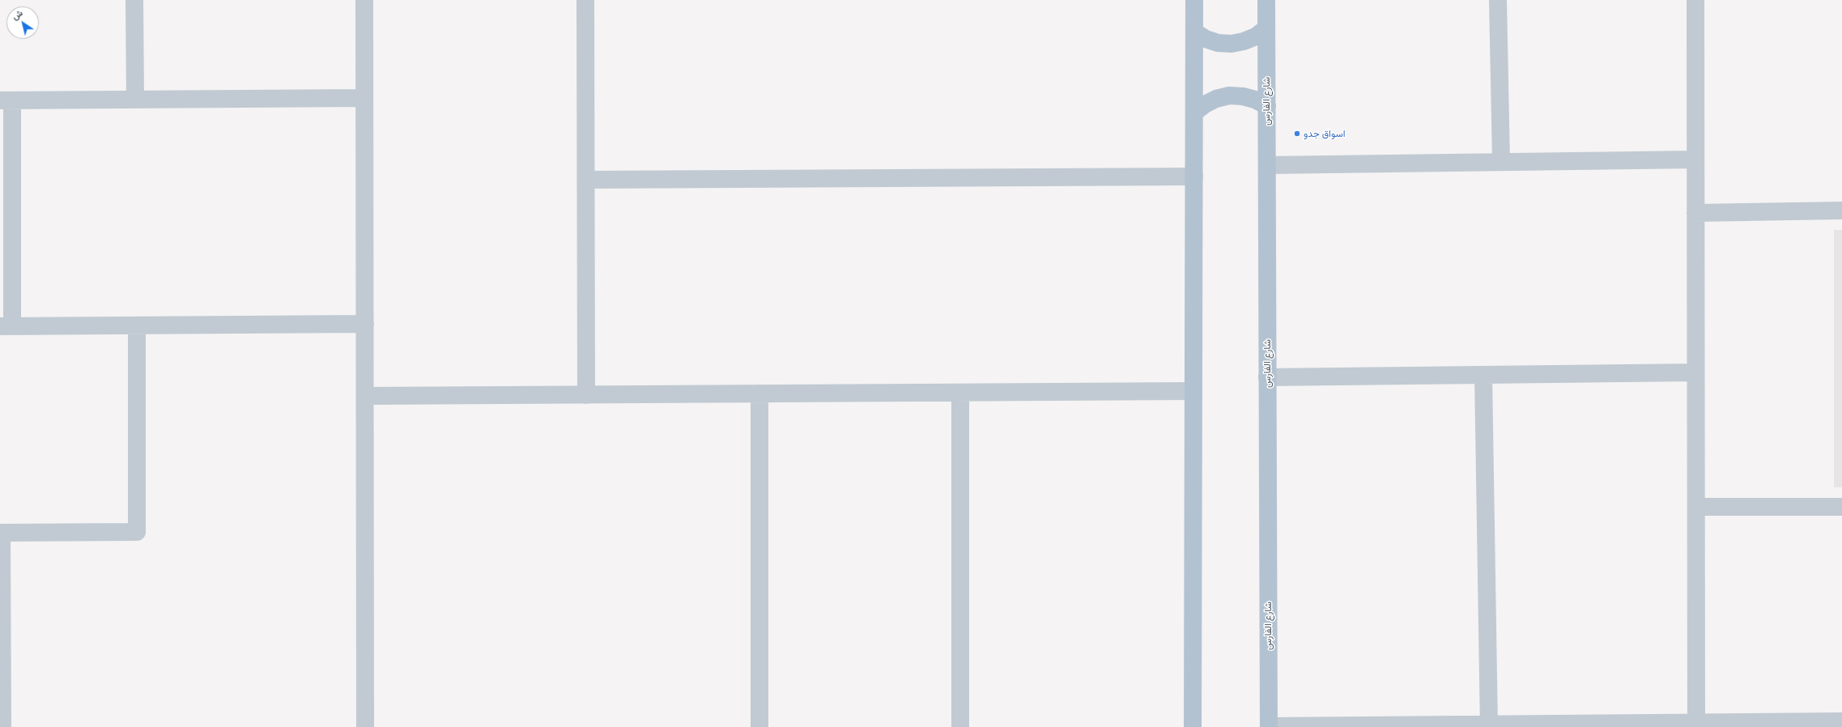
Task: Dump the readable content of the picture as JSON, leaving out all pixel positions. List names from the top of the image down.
{
  "streets": {
    "main road": ["شارع الفارس"]
  },
  "places": ["اسواق جدو"],
  "north": "top left"
}
